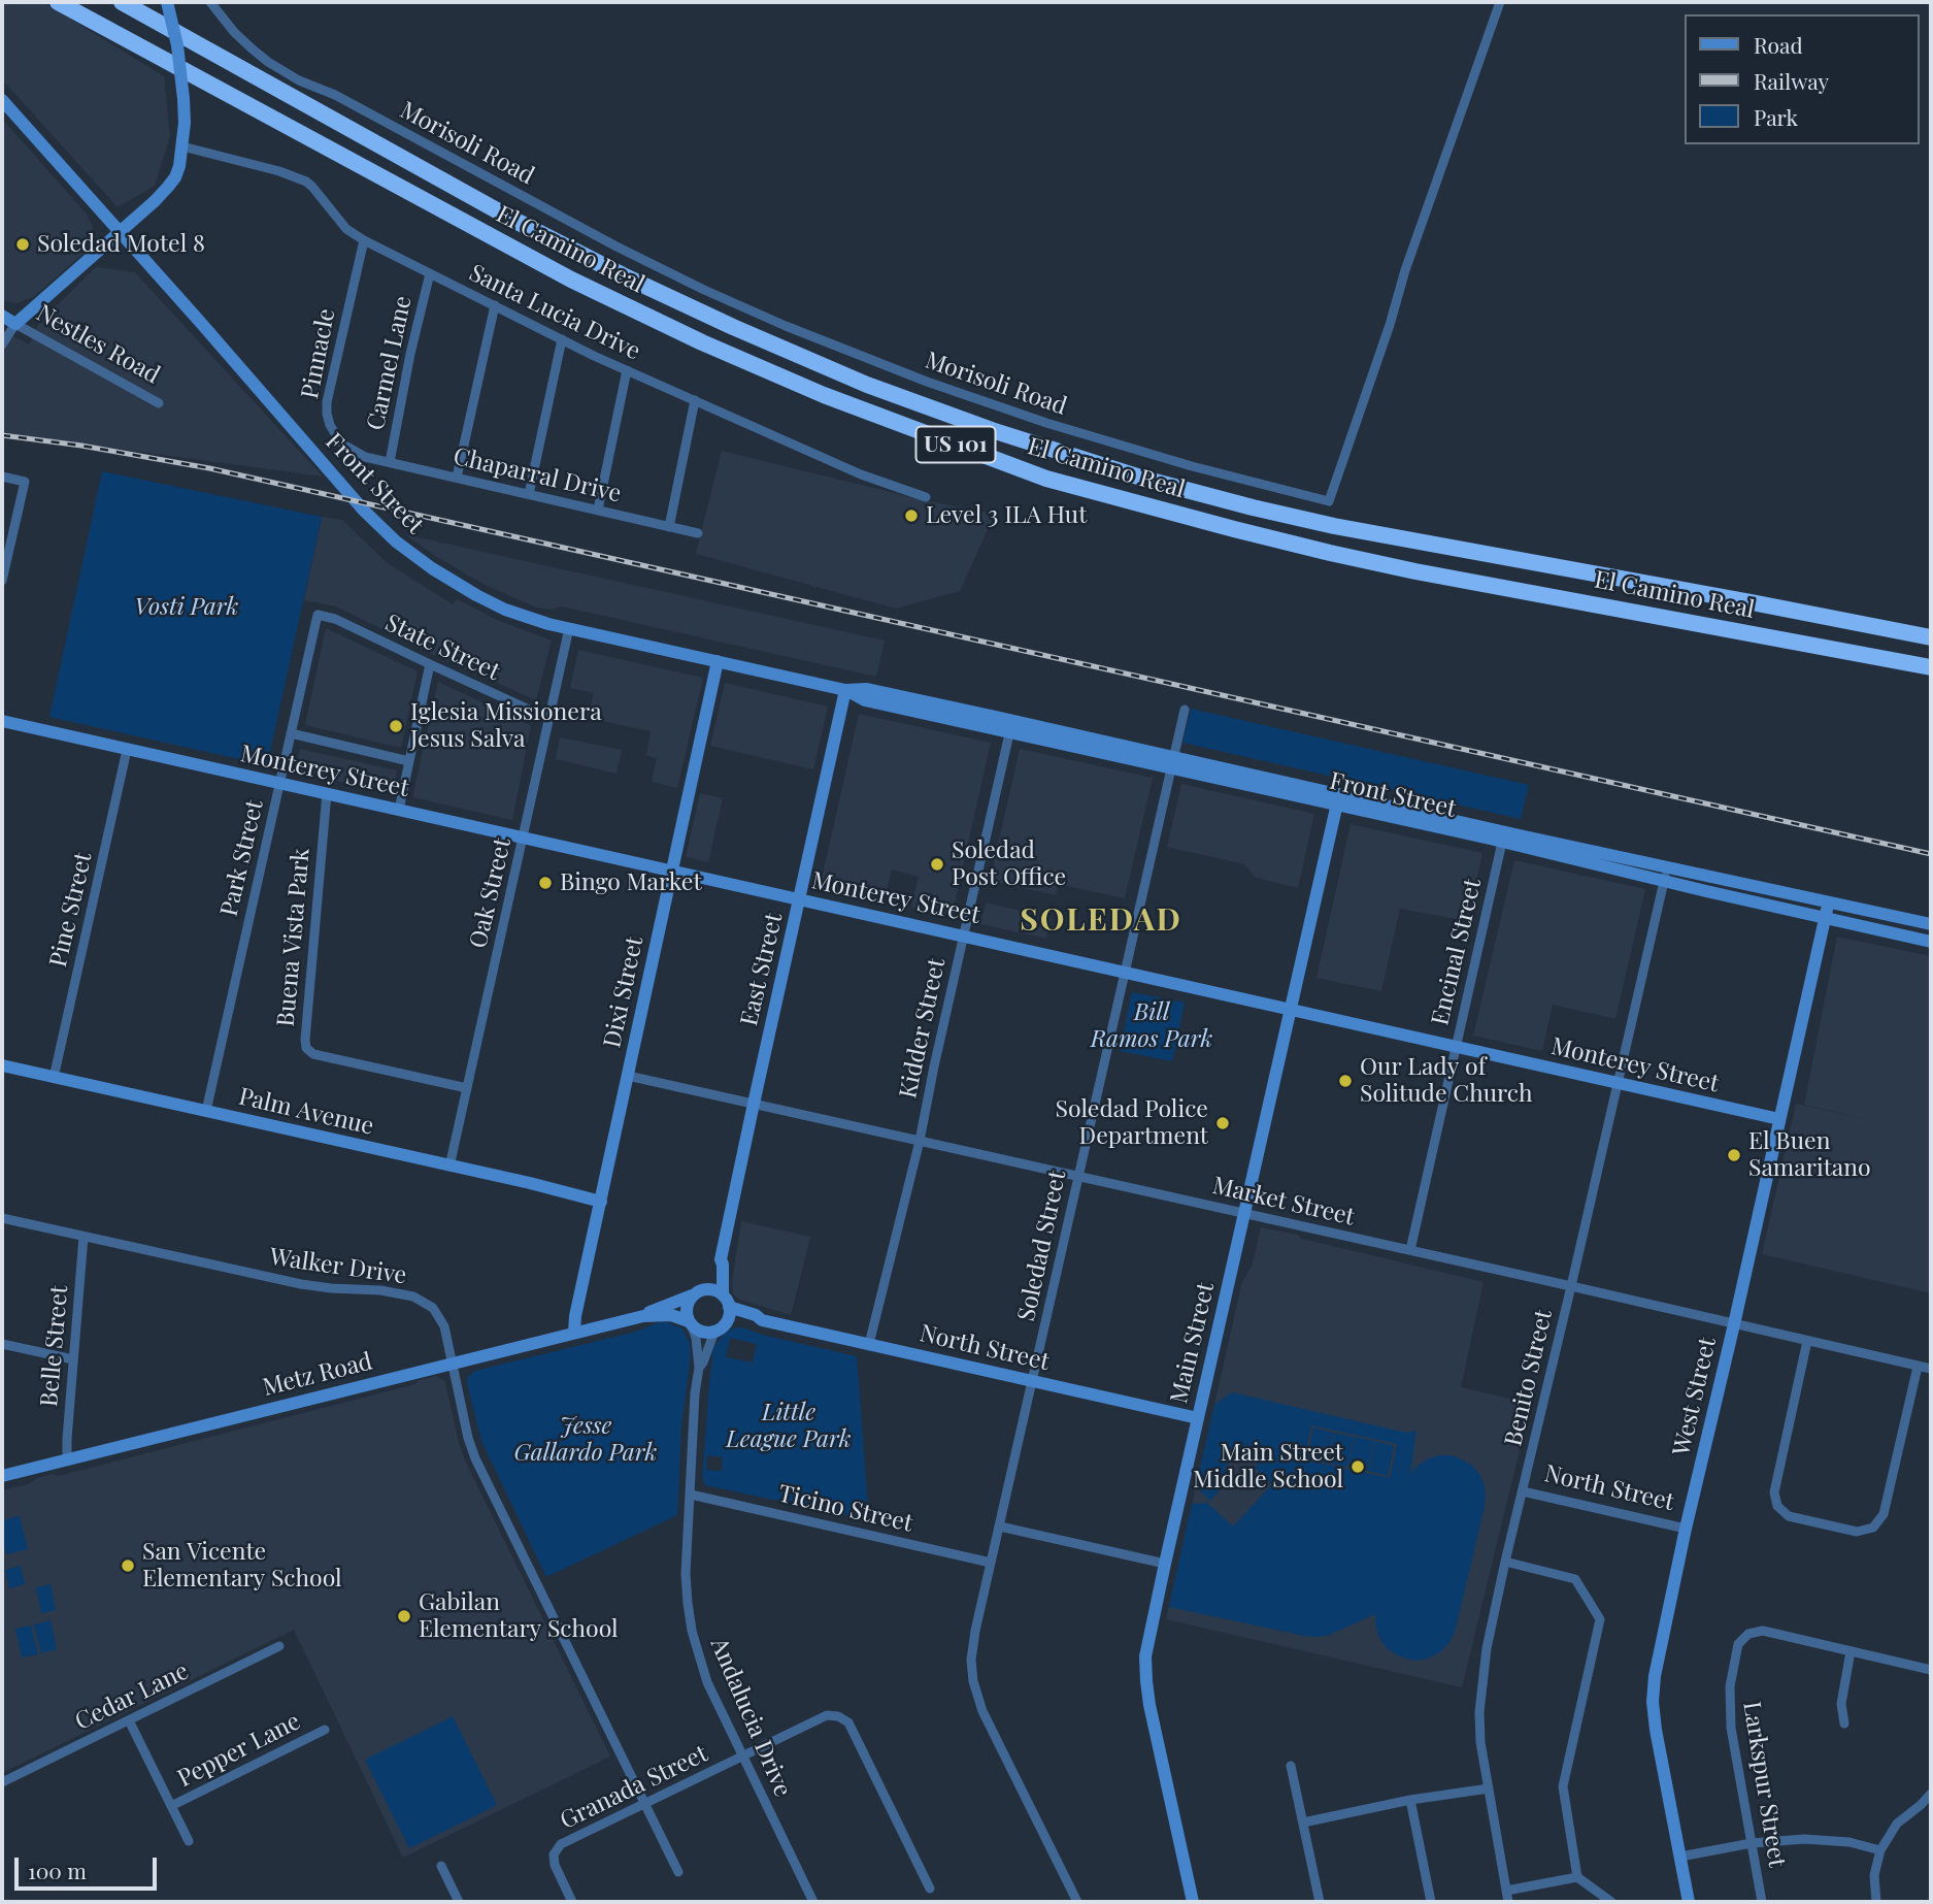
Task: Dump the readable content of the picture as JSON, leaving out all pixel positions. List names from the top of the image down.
{
  "streets": {
    "highway": ["El Camino Real", "US 101"],
    "street": [
      "Morisoli Road",
      "Santa Lucia Drive",
      "Nestles Road",
      "Pinnacle",
      "Carmel Lane",
      "Chaparral Drive",
      "Front Street",
      "State Street",
      "Monterey Street",
      "Park Street",
      "Oak Street",
      "Pine Street",
      "Buena Vista Park",
      "Encinal Street",
      "East Street",
      "Dixi Street",
      "Kidder Street",
      "Palm Avenue",
      "Market Street",
      "Soledad Street",
      "Walker Drive",
      "Main Street",
      "Belle Street",
      "North Street",
      "Metz Road",
      "Benito Street",
      "West Street",
      "Ticino Street",
      "Cedar Lane",
      "Andalucia Drive",
      "Pepper Lane",
      "Larkspur Street",
      "Granada Street"
    ]
  },
  "crossings": [
    ["Santa Lucia Drive", "Nestles Road"],
    ["Santa Lucia Drive", "Pinnacle"],
    ["Santa Lucia Drive", "Carmel Lane"],
    ["Nestles Road", "Front Street"],
    ["Pinnacle", "Chaparral Drive"],
    ["Carmel Lane", "Chaparral Drive"],
    ["Front Street", "Oak Street"],
    ["Front Street", "Encinal Street"],
    ["Front Street", "East Street"],
    ["Front Street", "Dixi Street"],
    ["Front Street", "Kidder Street"],
    ["Front Street", "Soledad Street"],
    ["Front Street", "Main Street"],
    ["Front Street", "Benito Street"],
    ["Front Street", "West Street"],
    ["State Street", "Park Street"],
    ["State Street", "Oak Street"],
    ["Monterey Street", "Park Street"],
    ["Monterey Street", "Oak Street"],
    ["Monterey Street", "Pine Street"],
    ["Monterey Street", "Buena Vista Park"],
    ["Monterey Street", "Encinal Street"],
    ["Monterey Street", "East Street"],
    ["Monterey Street", "Dixi Street"],
    ["Monterey Street", "Kidder Street"],
    ["Monterey Street", "Soledad Street"],
    ["Monterey Street", "Main Street"],
    ["Monterey Street", "Benito Street"],
    ["Monterey Street", "West Street"],
    ["Park Street", "Palm Avenue"],
    ["Oak Street", "Buena Vista Park"],
    ["Oak Street", "Palm Avenue"],
    ["Pine Street", "Palm Avenue"],
    ["Encinal Street", "Market Street"],
    ["East Street", "Market Street"],
    ["East Street", "North Street"],
    ["East Street", "Metz Road"],
    ["East Street", "Andalucia Drive"],
    ["Dixi Street", "Palm Avenue"],
    ["Dixi Street", "Market Street"],
    ["Dixi Street", "Metz Road"],
    ["Kidder Street", "Market Street"],
    ["Kidder Street", "North Street"],
    ["Market Street", "Soledad Street"],
    ["Market Street", "Main Street"],
    ["Market Street", "Benito Street"],
    ["Market Street", "West Street"],
    ["Soledad Street", "North Street"],
    ["Soledad Street", "Ticino Street"],
    ["Walker Drive", "Belle Street"],
    ["Walker Drive", "Metz Road"],
    ["Walker Drive", "Granada Street"],
    ["Main Street", "North Street"],
    ["Belle Street", "Metz Road"],
    ["North Street", "Metz Road"],
    ["North Street", "Benito Street"],
    ["North Street", "West Street"],
    ["North Street", "Andalucia Drive"],
    ["Metz Road", "Andalucia Drive"],
    ["Ticino Street", "Andalucia Drive"],
    ["Andalucia Drive", "Granada Street"]
  ],
  "districts": ["SOLEDAD"],
  "parks": [
    "Vosti Park",
    "Bill Ramos Park",
    "Little League Park",
    "Jesse Gallardo Park"
  ],
  "places": [
    "Soledad Motel 8",
    "Level 3 ILA Hut",
    "Iglesia Missionera Jesus Salva",
    "Soledad Post Office",
    "Bingo Market",
    "Our Lady of Solitude Church",
    "Soledad Police Department",
    "El Buen Samaritano",
    "Main Street Middle School",
    "San Vicente Elementary School",
    "Gabilan Elementary School"
  ],
  "legend": ["Road", "Railway", "Park"],
  "scale_bar": "100 m"
}
